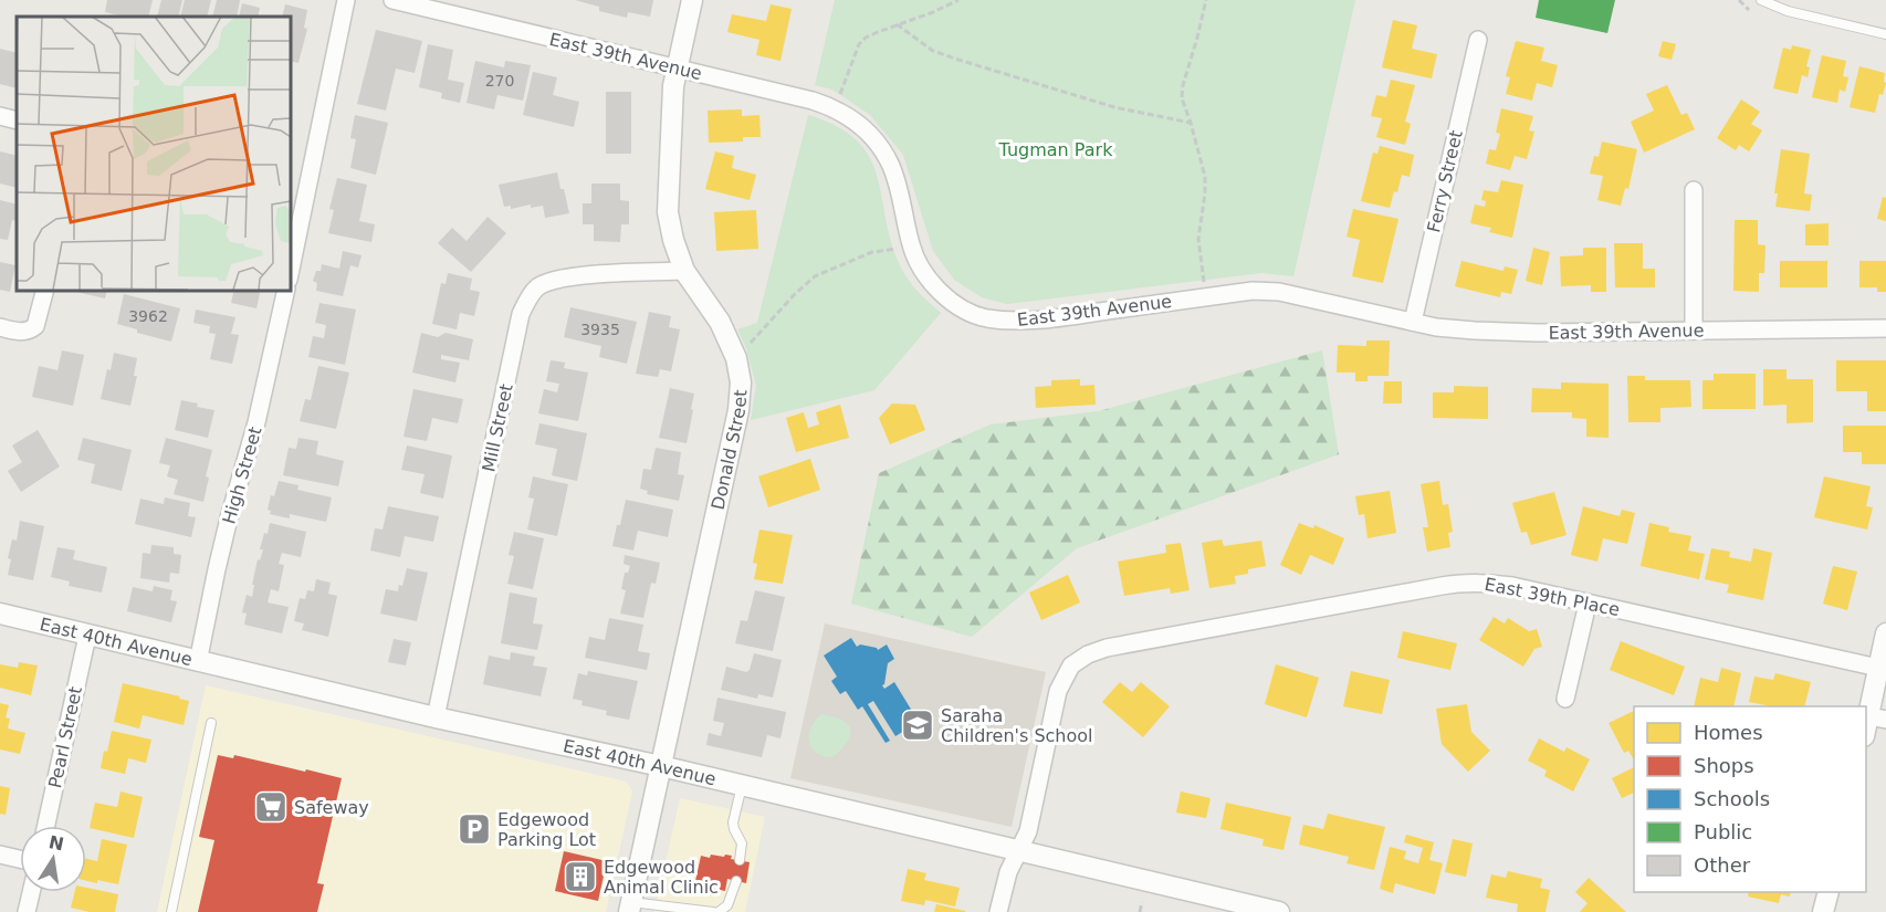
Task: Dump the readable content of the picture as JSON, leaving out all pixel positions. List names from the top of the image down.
{
  "streets": {
    "street": [
      "East 39th Avenue",
      "Ferry Street",
      "Mill Street",
      "Donald Street",
      "High Street",
      "East 39th Place",
      "East 40th Avenue",
      "Pearl Street"
    ]
  },
  "crossings": [
    ["East 39th Avenue", "Ferry Street"],
    ["East 39th Avenue", "Donald Street"],
    ["Mill Street", "Donald Street"],
    ["Mill Street", "East 40th Avenue"],
    ["Donald Street", "East 40th Avenue"],
    ["High Street", "East 40th Avenue"],
    ["East 39th Place", "East 40th Avenue"],
    ["East 40th Avenue", "Pearl Street"]
  ],
  "parks": ["Tugman Park"],
  "places": {
    "school or university": ["Saraha Children's School"],
    "supermarket": ["Safeway"],
    "parking": ["Edgewood Parking Lot"],
    "building": ["Edgewood Animal Clinic"]
  },
  "house_numbers": ["270", "3962", "3935"],
  "legend": [
    "Homes",
    "Shops",
    "Schools",
    "Public",
    "Other"
  ],
  "north": "top"
}
